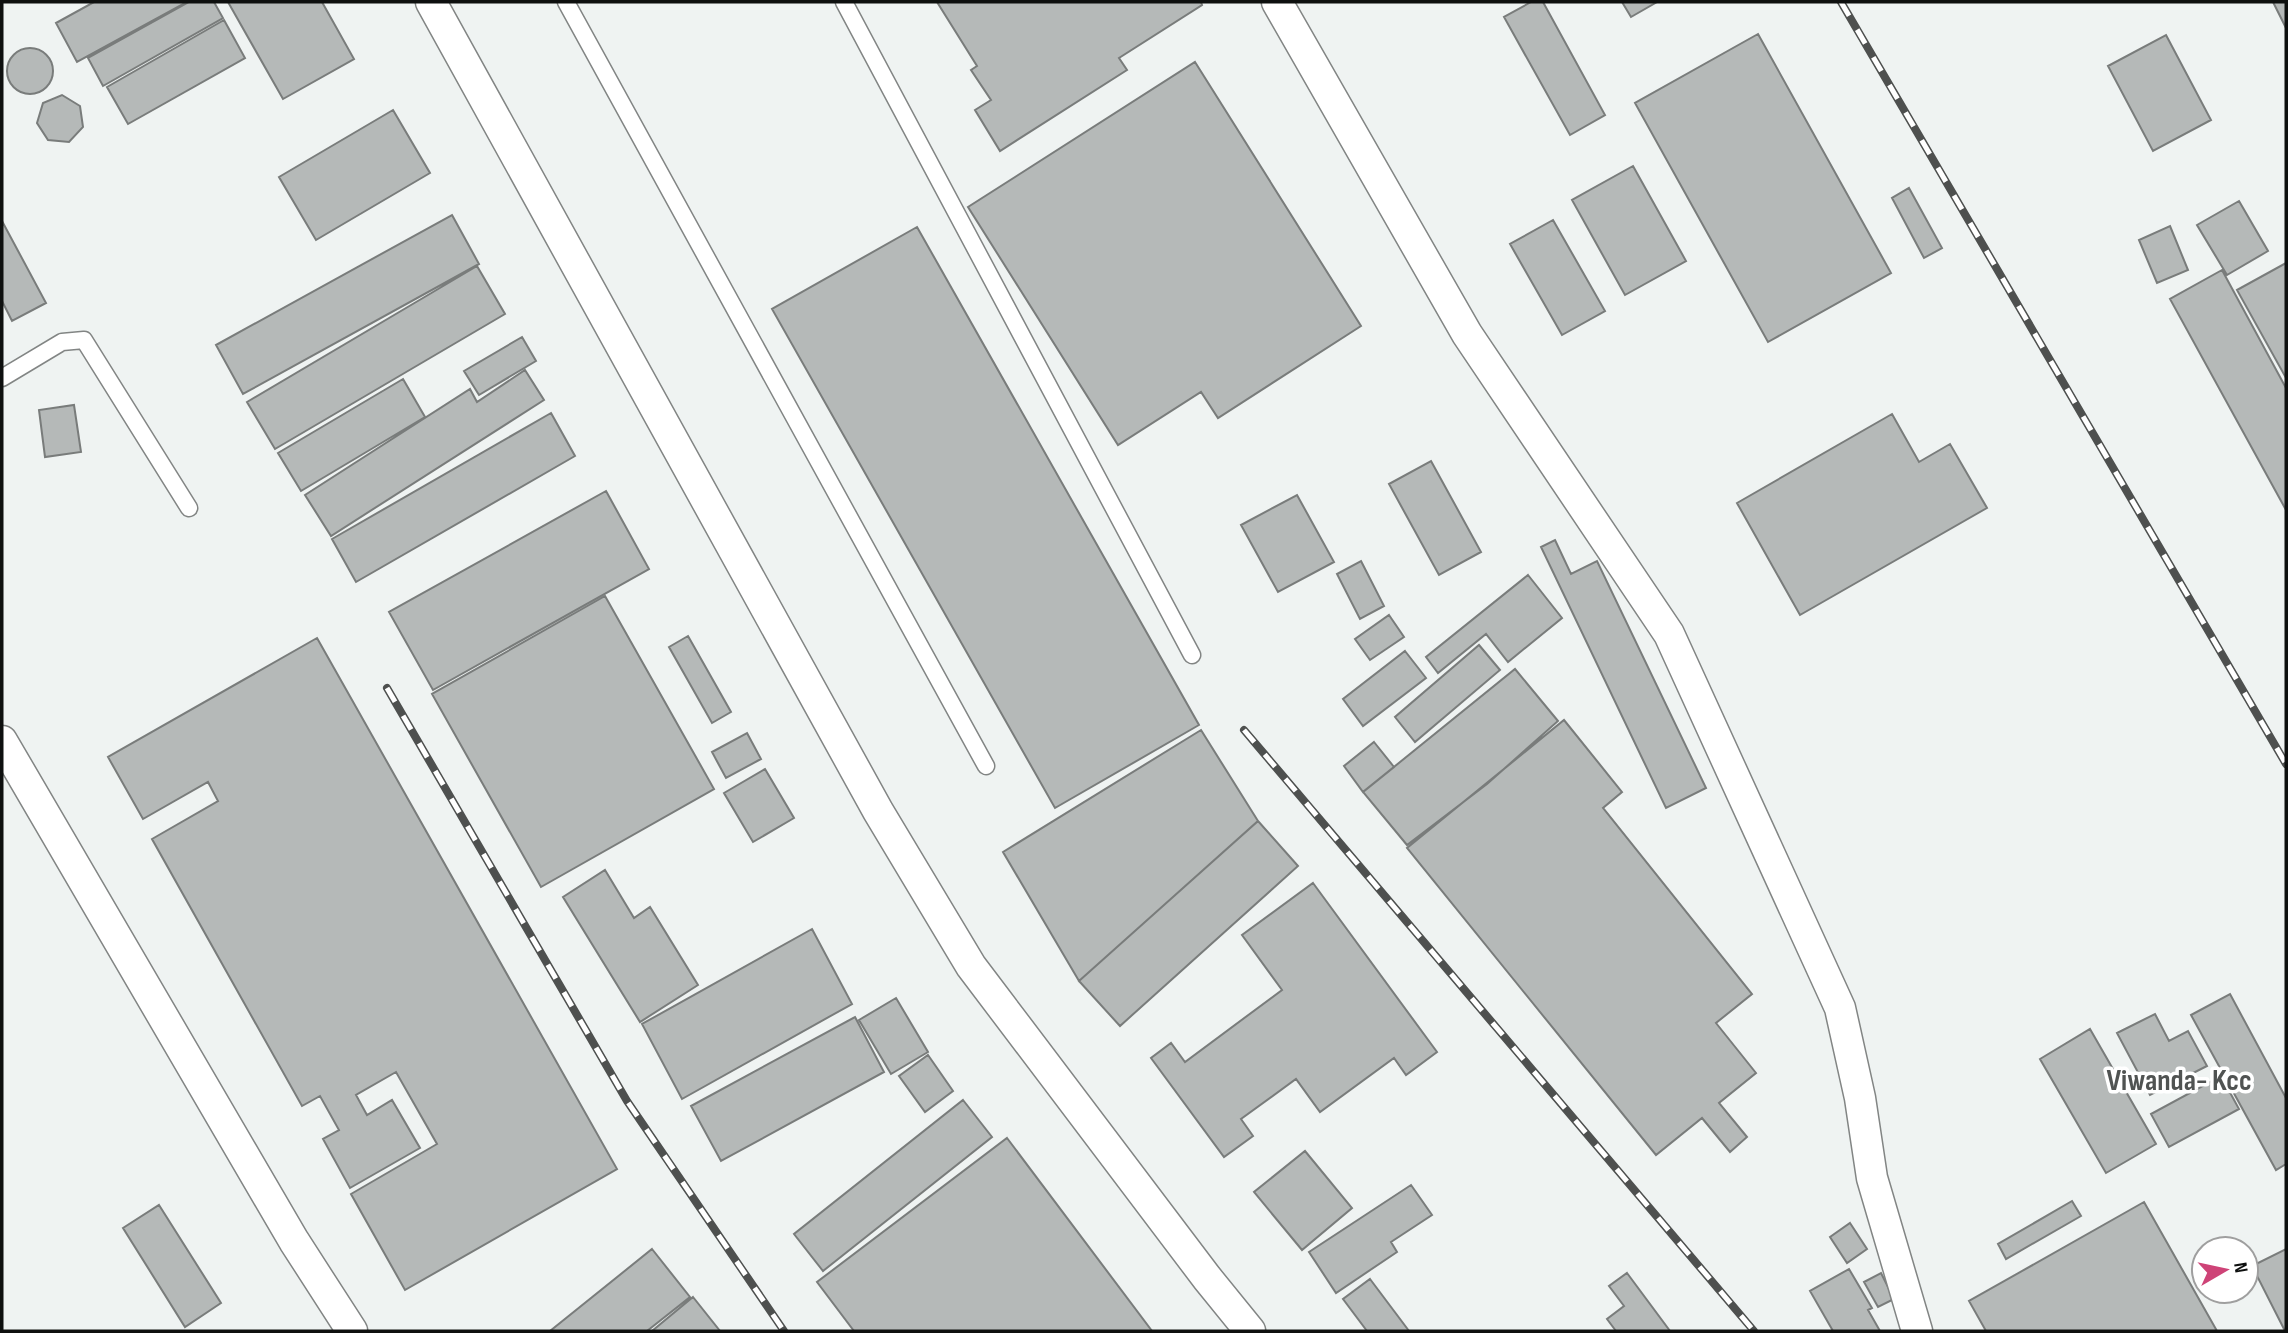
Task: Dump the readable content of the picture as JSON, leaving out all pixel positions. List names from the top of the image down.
{
  "districts": ["Viwanda- Kcc"],
  "north": "right"
}
